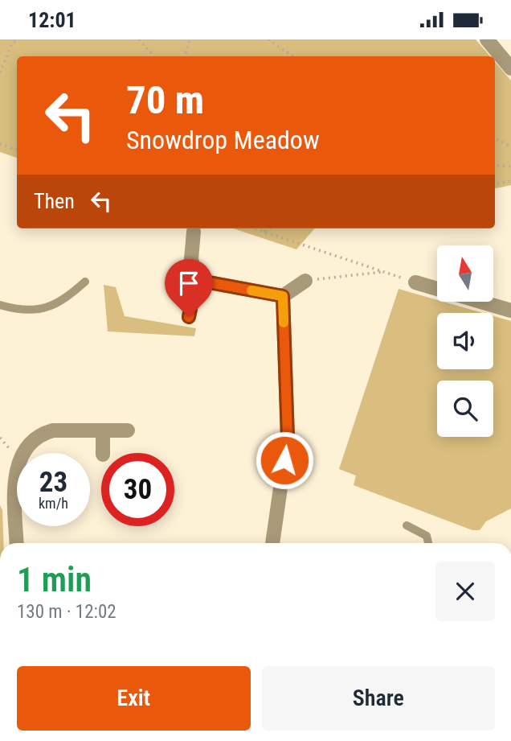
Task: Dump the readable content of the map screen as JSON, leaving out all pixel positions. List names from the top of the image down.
{
  "north": "top",
  "page": {
    "status": "12:01",
    "turn": ["70 m", "Snowdrop Meadow"],
    "then": "Then",
    "speed": "23 km/h",
    "limit": "30",
    "heading": ["1 min", "130 m · 12:02"],
    "buttons": ["Exit", "Share"]
  }
}
